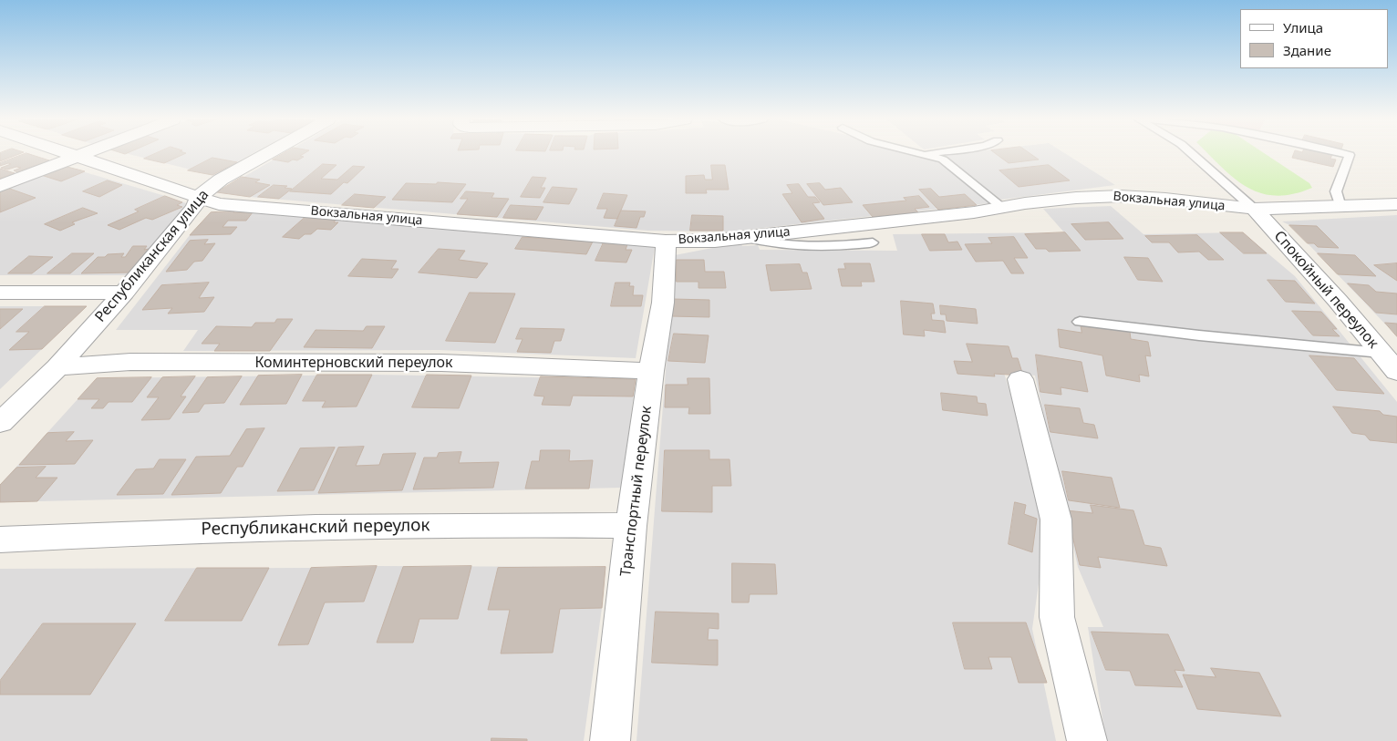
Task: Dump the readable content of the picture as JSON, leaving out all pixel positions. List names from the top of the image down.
{
  "streets": {
    "street": [
      "Вокзальная улица",
      "Республиканская улица",
      "Спокойный переулок",
      "Коминтерновский переулок",
      "Транспортный переулок",
      "Республиканский переулок"
    ]
  },
  "crossings": [
    ["Вокзальная улица", "Республиканская улица"],
    ["Вокзальная улица", "Спокойный переулок"],
    ["Вокзальная улица", "Транспортный переулок"],
    ["Республиканская улица", "Коминтерновский переулок"],
    ["Коминтерновский переулок", "Транспортный переулок"],
    ["Транспортный переулок", "Республиканский переулок"]
  ],
  "legend": ["Улица", "Здание"]
}
